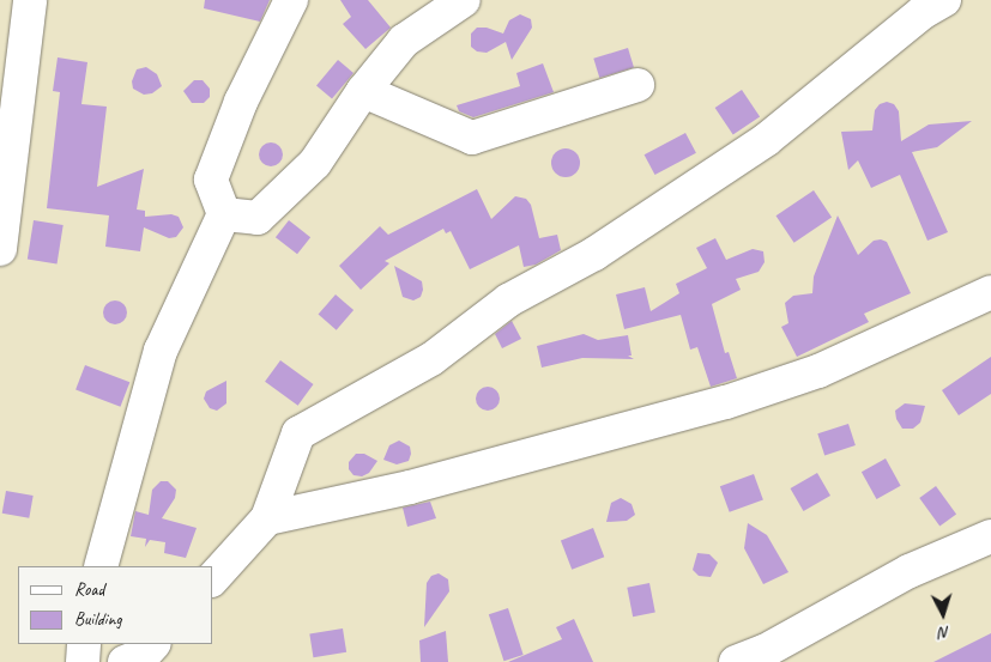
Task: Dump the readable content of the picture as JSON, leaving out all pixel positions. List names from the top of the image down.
{
  "legend": ["Road", "Building"],
  "north": "bottom"
}
